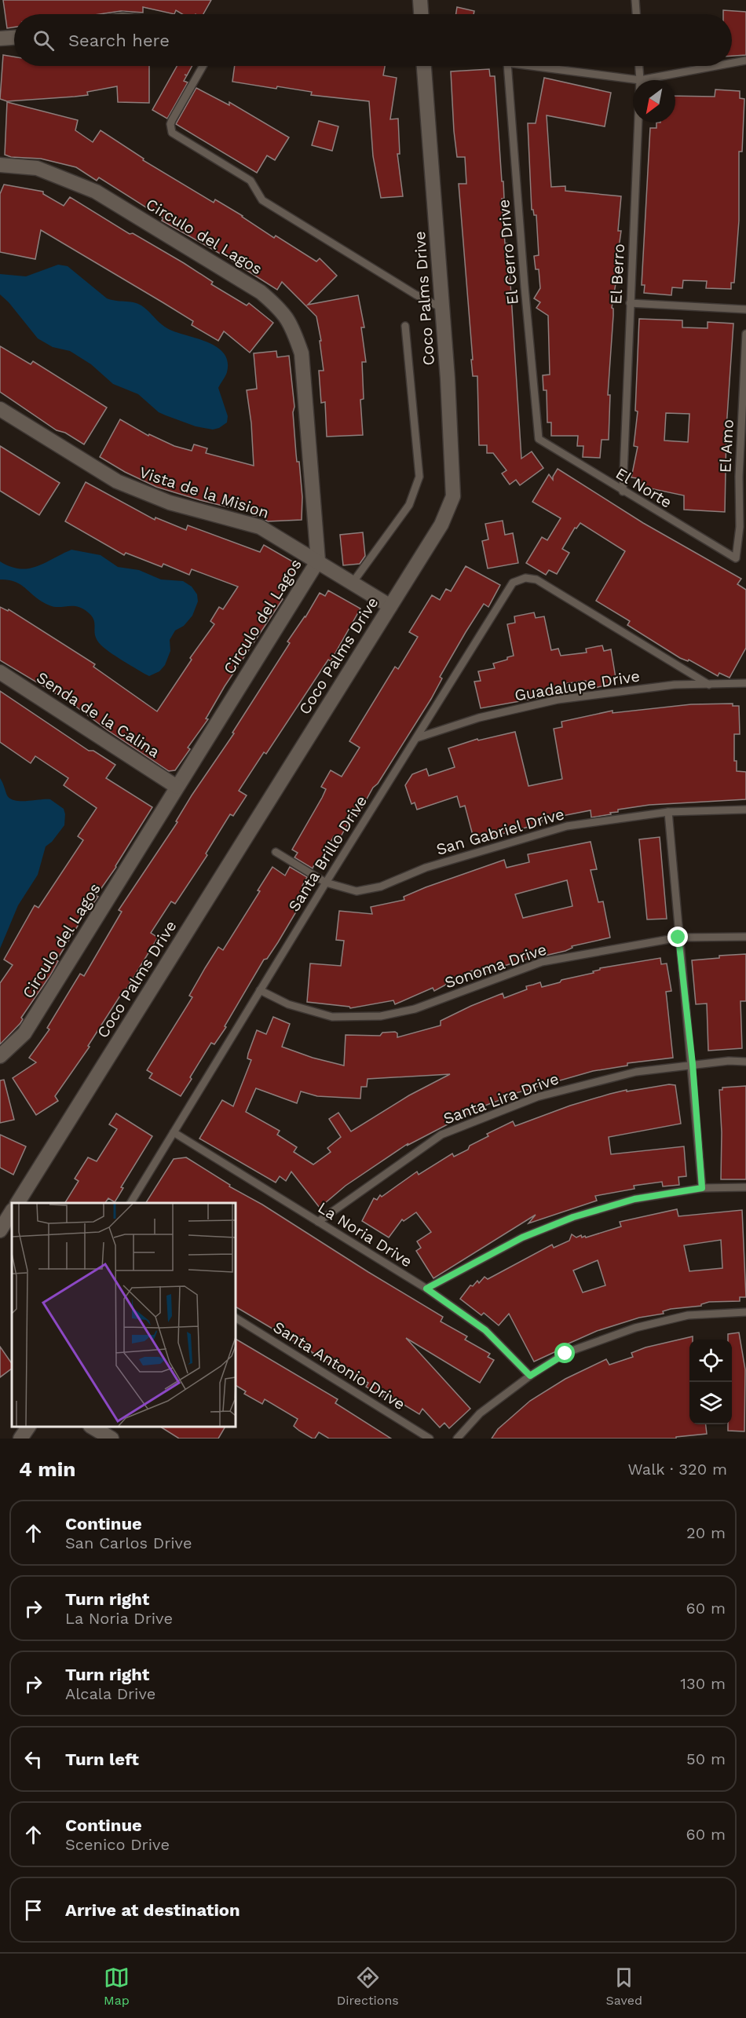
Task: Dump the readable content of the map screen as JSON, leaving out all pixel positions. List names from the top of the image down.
{
  "streets": {
    "street": [
      "Circulo del Lagos",
      "Coco Palms Drive",
      "Vista de la Mision",
      "Senda de la Calina"
    ],
    "lane": [
      "El Cerro Drive",
      "El Berro",
      "El Amo",
      "El Norte",
      "Guadalupe Drive",
      "San Gabriel Drive",
      "Santa Brillo Drive",
      "Sonoma Drive",
      "Santa Lira Drive",
      "La Noria Drive",
      "Santa Antonio Drive"
    ]
  },
  "crossings": [
    ["Circulo del Lagos", "Vista de la Mision"],
    ["Circulo del Lagos", "Senda de la Calina"],
    ["El Cerro Drive", "El Berro"],
    ["El Cerro Drive", "El Norte"],
    ["El Berro", "El Norte"],
    ["Coco Palms Drive", "Vista de la Mision"],
    ["El Amo", "El Norte"],
    ["Guadalupe Drive", "Santa Brillo Drive"],
    ["San Gabriel Drive", "Santa Brillo Drive"],
    ["Santa Brillo Drive", "Sonoma Drive"],
    ["Santa Brillo Drive", "La Noria Drive"],
    ["Santa Lira Drive", "La Noria Drive"]
  ],
  "north": "bottom left",
  "page": {
    "search": "Search here",
    "heading": ["4 min", "Walk · 320 m"],
    "list": [
      ["Continue", "San Carlos Drive", "20 m"],
      ["Turn right", "La Noria Drive", "60 m"],
      ["Turn right", "Alcala Drive", "130 m"],
      ["Turn left", "50 m"],
      ["Continue", "Scenico Drive", "60 m"],
      "Arrive at destination"
    ],
    "nav": ["Map", "Directions", "Saved"]
  }
}
